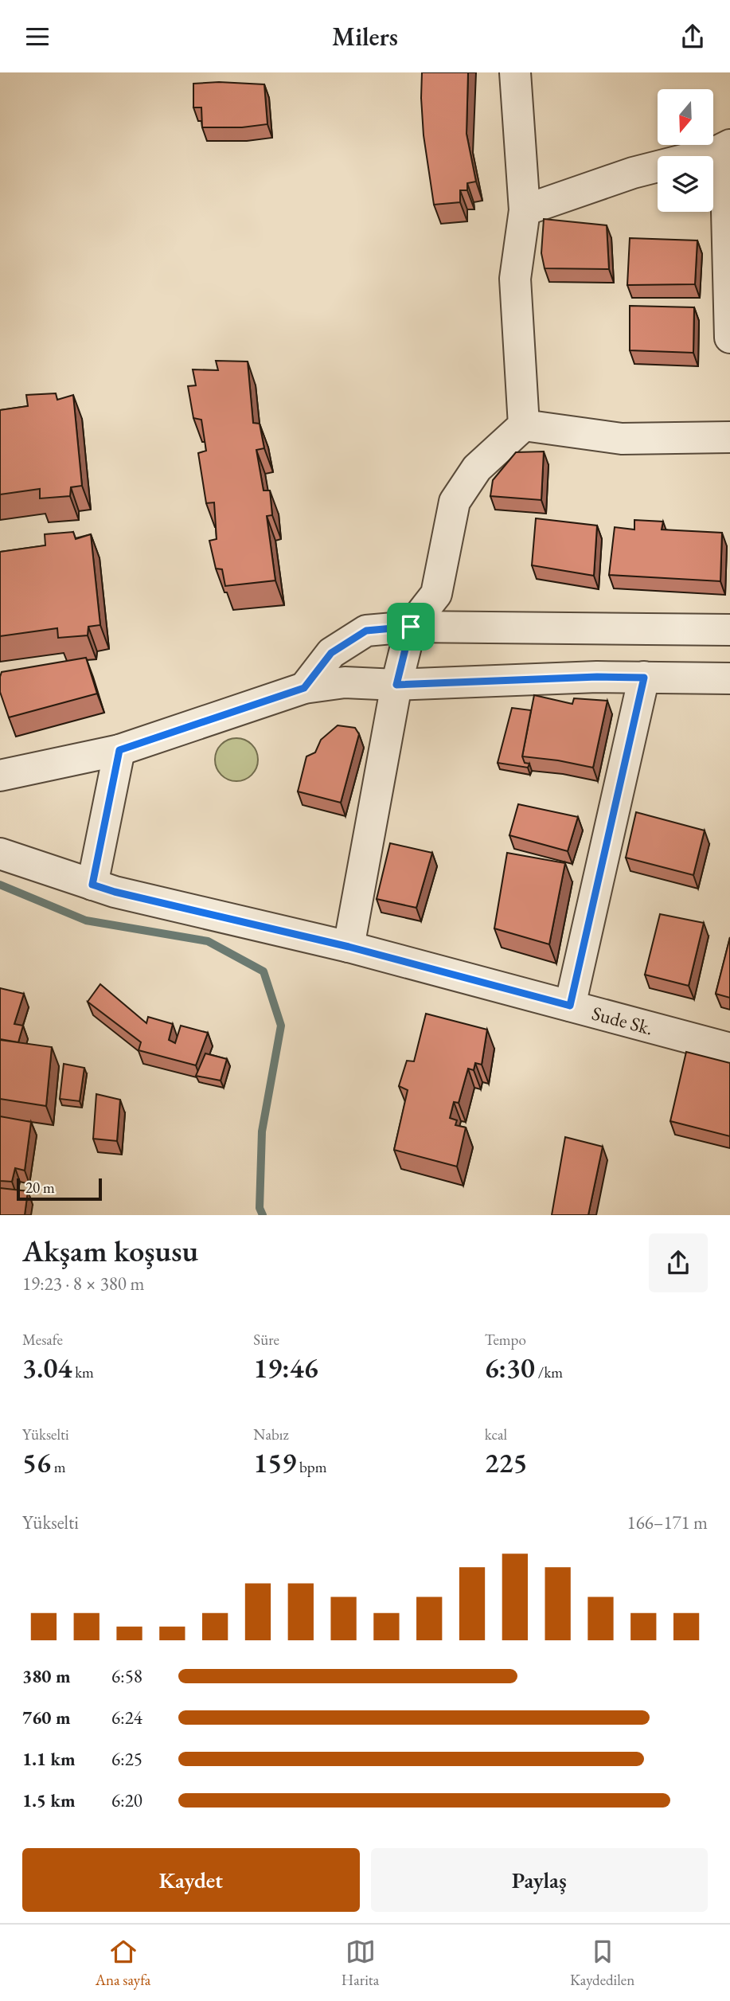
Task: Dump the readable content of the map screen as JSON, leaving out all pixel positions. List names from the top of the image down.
{
  "streets": {
    "street": ["Sude Sk."]
  },
  "scale_bar": "20 m",
  "north": "bottom",
  "page": {
    "header": "Milers",
    "scale": "20 m",
    "heading": ["Akşam koşusu", "19:23 · 8 × 380 m"],
    "stats": [
      ["Mesafe", "3.04 km"],
      ["Süre", "19:46"],
      ["Tempo", "6:30 /km"],
      ["Yükselti", "56 m"],
      ["Nabız", "159 bpm"],
      ["kcal", "225"]
    ],
    "chart": ["Yükselti", "166–171 m"],
    "list": [
      {
        "name": "380 m",
        "note": "6:58"
      },
      {
        "name": "760 m",
        "note": "6:24"
      },
      {
        "name": "1.1 km",
        "note": "6:25"
      },
      {
        "name": "1.5 km",
        "note": "6:20"
      }
    ],
    "buttons": ["Kaydet", "Paylaş"],
    "tabs": ["Ana sayfa", "Harita", "Kaydedilen"]
  }
}
